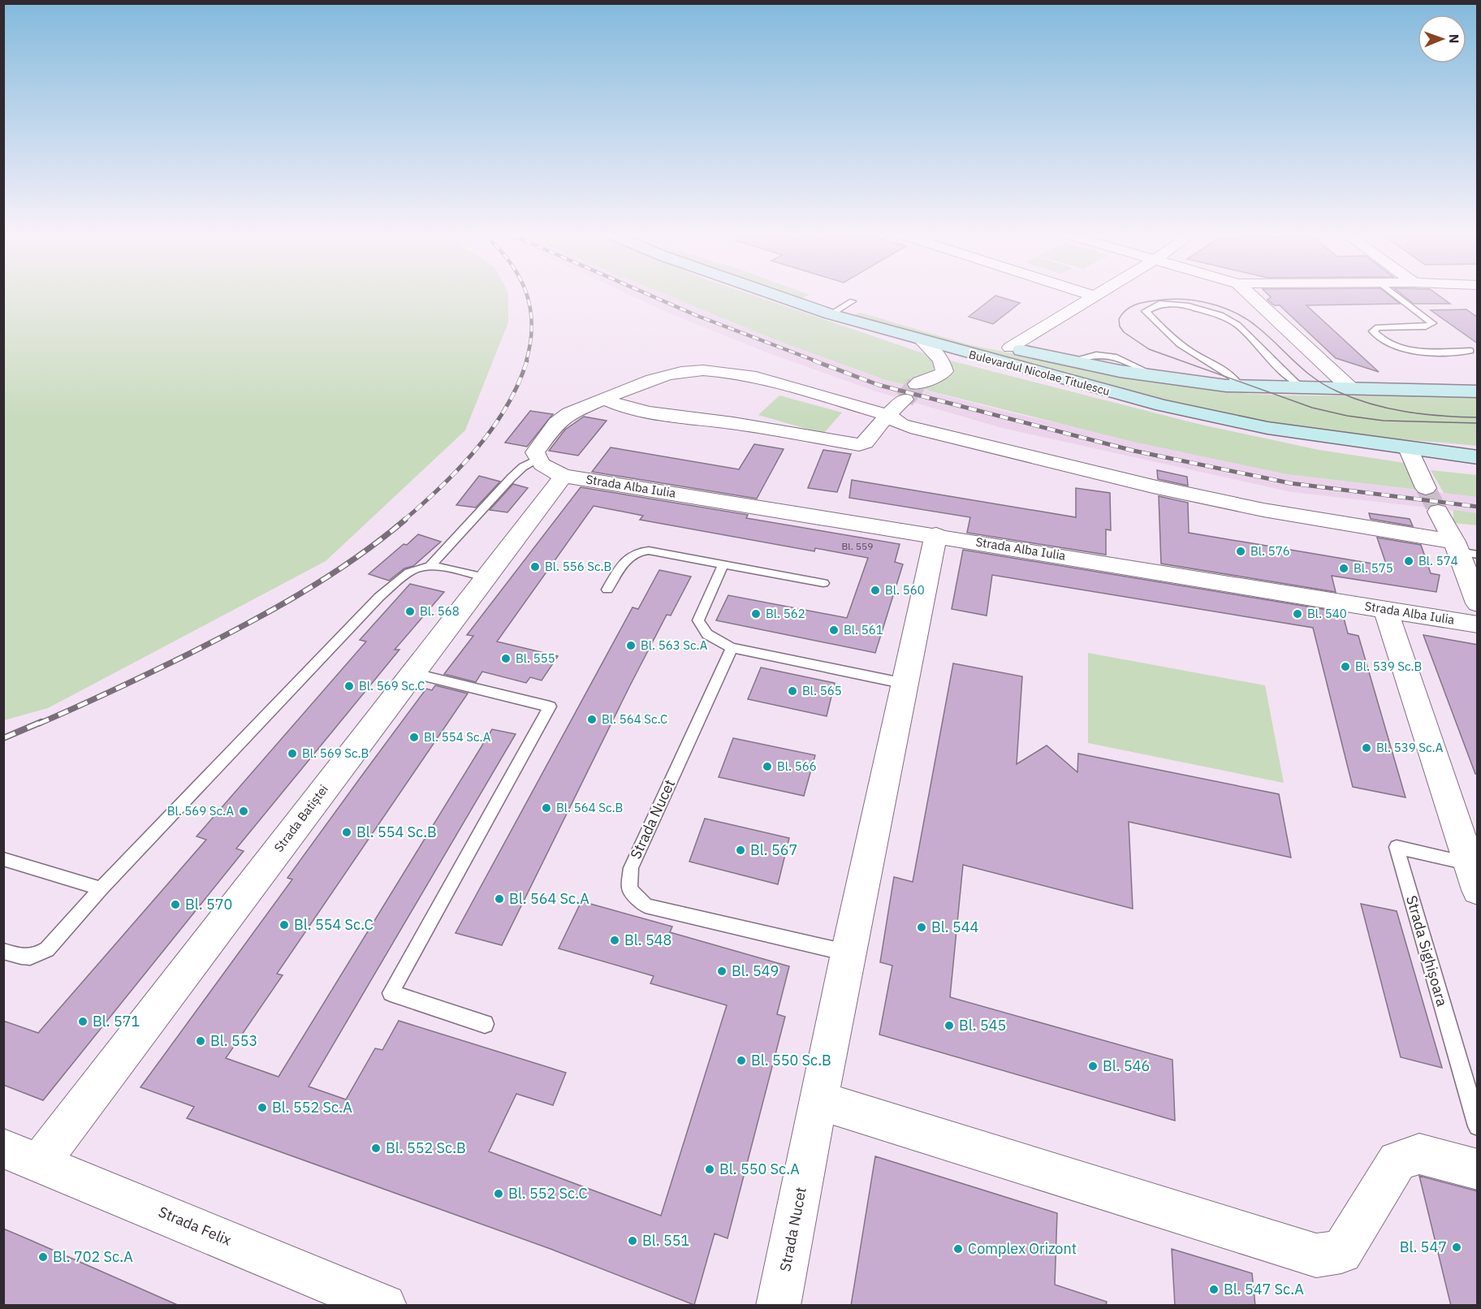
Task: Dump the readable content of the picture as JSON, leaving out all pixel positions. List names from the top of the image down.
{
  "streets": {
    "main road": ["Bulevardul Nicolae Titulescu"],
    "street": [
      "Strada Alba Iulia",
      "Strada Batiștei",
      "Strada Nucet",
      "Strada Sighișoara",
      "Strada Felix"
    ]
  },
  "crossings": [
    ["Strada Alba Iulia", "Strada Batiștei"],
    ["Strada Alba Iulia", "Strada Nucet"],
    ["Strada Alba Iulia", "Strada Sighișoara"],
    ["Strada Batiștei", "Strada Felix"]
  ],
  "places": [
    "Bl. 576",
    "Bl. 574",
    "Bl. 556 Sc.B",
    "Bl. 575",
    "Bl. 560",
    "Bl. 568",
    "Bl. 562",
    "Bl. 540",
    "Bl. 561",
    "Bl. 563 Sc.A",
    "Bl. 555",
    "Bl. 539 Sc.B",
    "Bl. 569 Sc.C",
    "Bl. 565",
    "Bl. 564 Sc.C",
    "Bl. 554 Sc.A",
    "Bl. 539 Sc.A",
    "Bl. 569 Sc.B",
    "Bl. 566",
    "Bl. 564 Sc.B",
    "Bl. 569 Sc.A",
    "Bl. 554 Sc.B",
    "Bl. 567",
    "Bl. 564 Sc.A",
    "Bl. 570",
    "Bl. 554 Sc.C",
    "Bl. 544",
    "Bl. 548",
    "Bl. 549",
    "Bl. 571",
    "Bl. 545",
    "Bl. 553",
    "Bl. 550 Sc.B",
    "Bl. 546",
    "Bl. 552 Sc.A",
    "Bl. 552 Sc.B",
    "Bl. 550 Sc.A",
    "Bl. 552 Sc.C",
    "Bl. 551",
    "Bl. 547",
    "Complex Orizont",
    "Bl. 702 Sc.A",
    "Bl. 547 Sc.A"
  ],
  "house_numbers": ["Bl. 559"],
  "north": "right"
}
